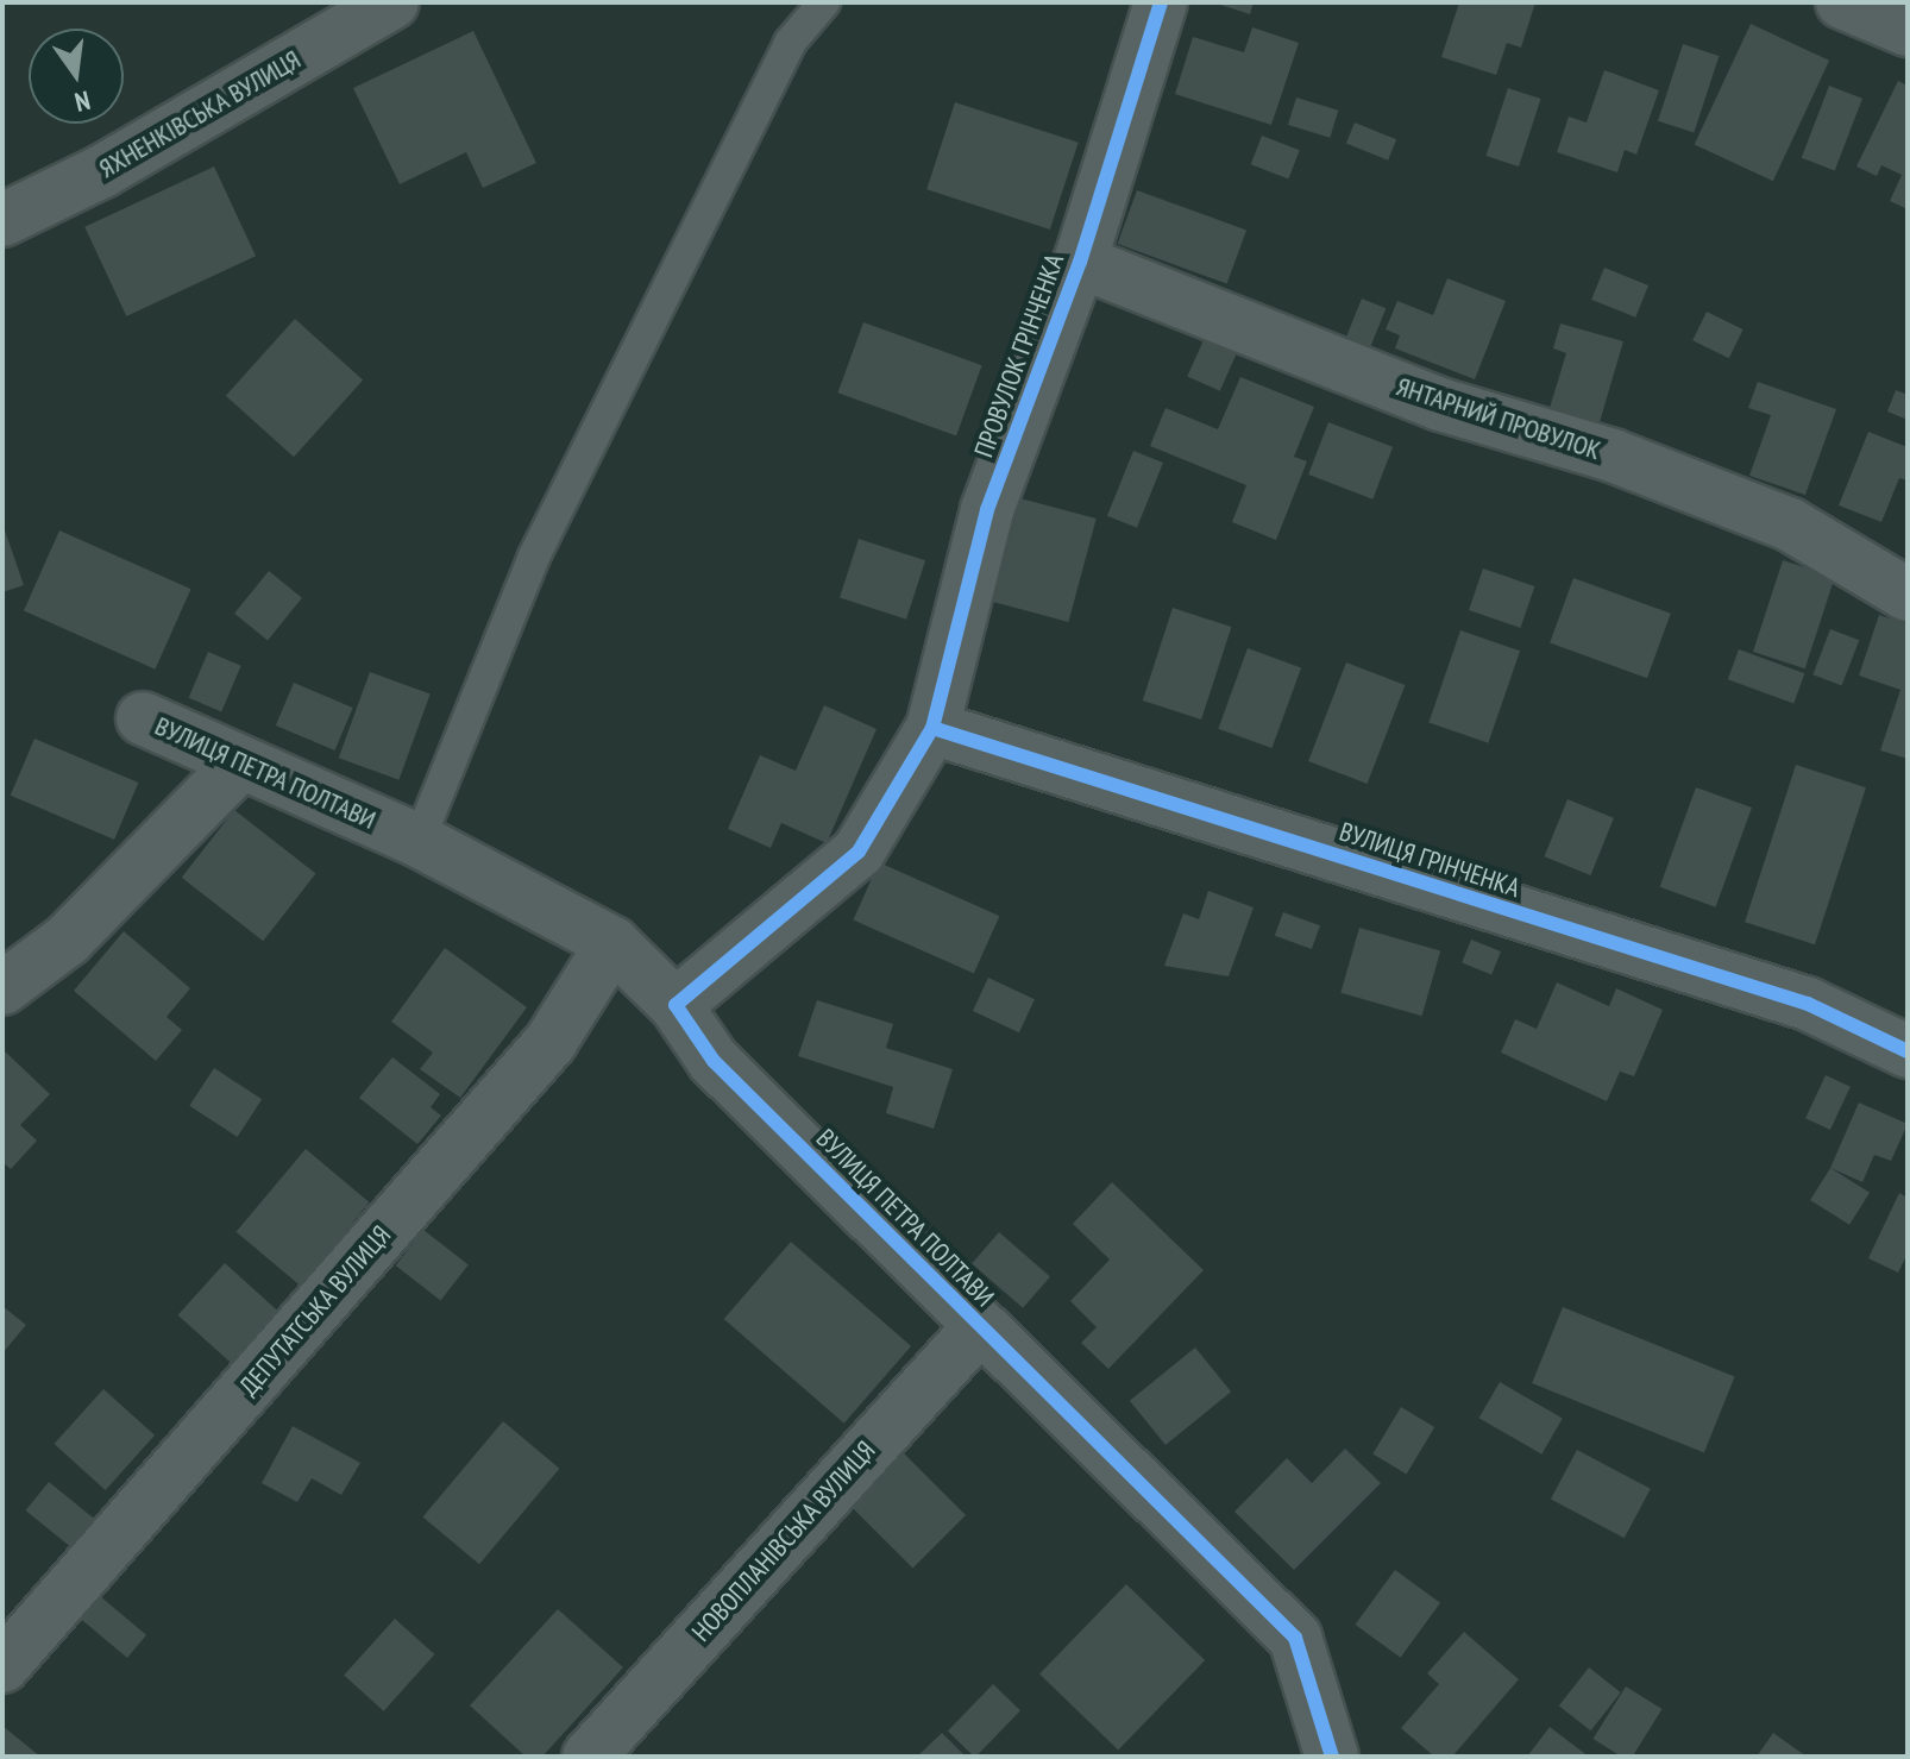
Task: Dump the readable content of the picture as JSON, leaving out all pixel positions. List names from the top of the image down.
{
  "streets": {
    "street": [
      "ЯХНЕНКІВСЬКА ВУЛИЦЯ",
      "ПРОВУЛОК ГРІНЧЕНКА",
      "ЯНТАРНИЙ ПРОВУЛОК",
      "ВУЛИЦЯ ПЕТРА ПОЛТАВИ",
      "ВУЛИЦЯ ГРІНЧЕНКА",
      "ДЕПУТАТСЬКА ВУЛИЦЯ",
      "НОВОПЛАНІВСЬКА ВУЛИЦЯ"
    ]
  },
  "crossings": [
    ["ПРОВУЛОК ГРІНЧЕНКА", "ЯНТАРНИЙ ПРОВУЛОК"],
    ["ПРОВУЛОК ГРІНЧЕНКА", "ВУЛИЦЯ ГРІНЧЕНКА"],
    ["ВУЛИЦЯ ПЕТРА ПОЛТАВИ", "ДЕПУТАТСЬКА ВУЛИЦЯ"],
    ["ВУЛИЦЯ ПЕТРА ПОЛТАВИ", "НОВОПЛАНІВСЬКА ВУЛИЦЯ"]
  ],
  "north": "bottom"
}
